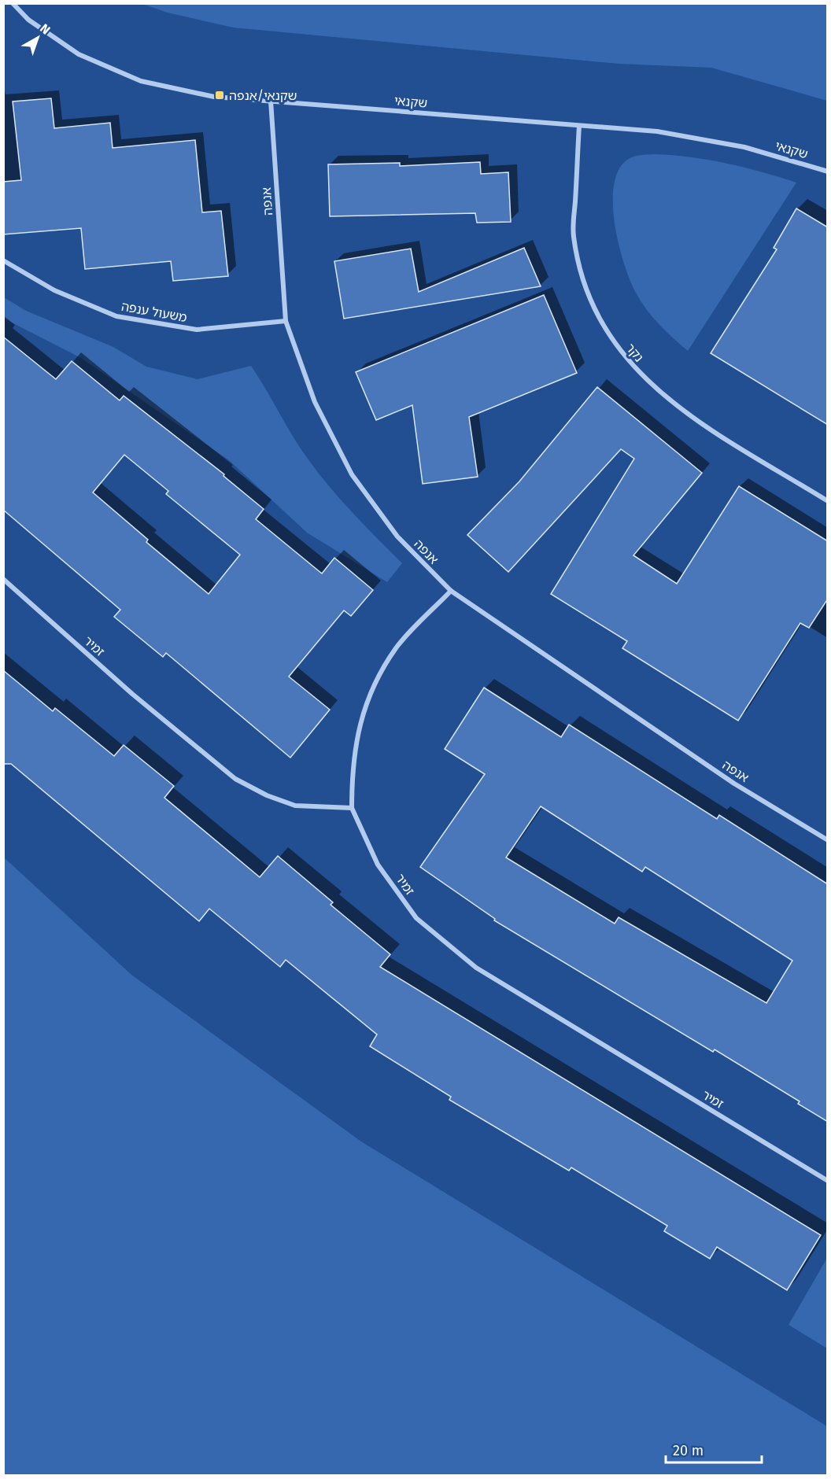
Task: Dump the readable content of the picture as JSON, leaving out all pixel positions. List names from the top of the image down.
{
  "streets": {
    "street": [
      "שקנאי",
      "אנפה",
      "משעול ענפה",
      "נקר",
      "זמיר"
    ]
  },
  "crossings": [
    ["שקנאי", "אנפה"],
    ["שקנאי", "נקר"],
    ["אנפה", "משעול ענפה"]
  ],
  "places": {
    "transit": ["שקנאי/אנפה"]
  },
  "scale_bar": "20 m",
  "north": "top right"
}
